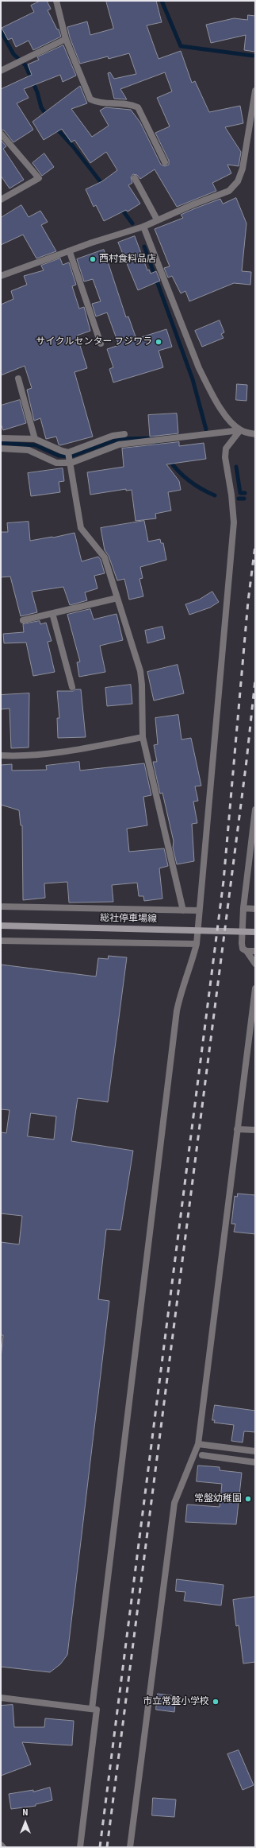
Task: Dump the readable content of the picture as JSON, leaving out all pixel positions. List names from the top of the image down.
{
  "streets": {
    "main road": ["総社停車場線"]
  },
  "places": [
    "西村食料品店",
    "サイクルセンター フジワラ",
    "常盤幼稚園",
    "市立常盤小学校"
  ],
  "north": "top"
}
